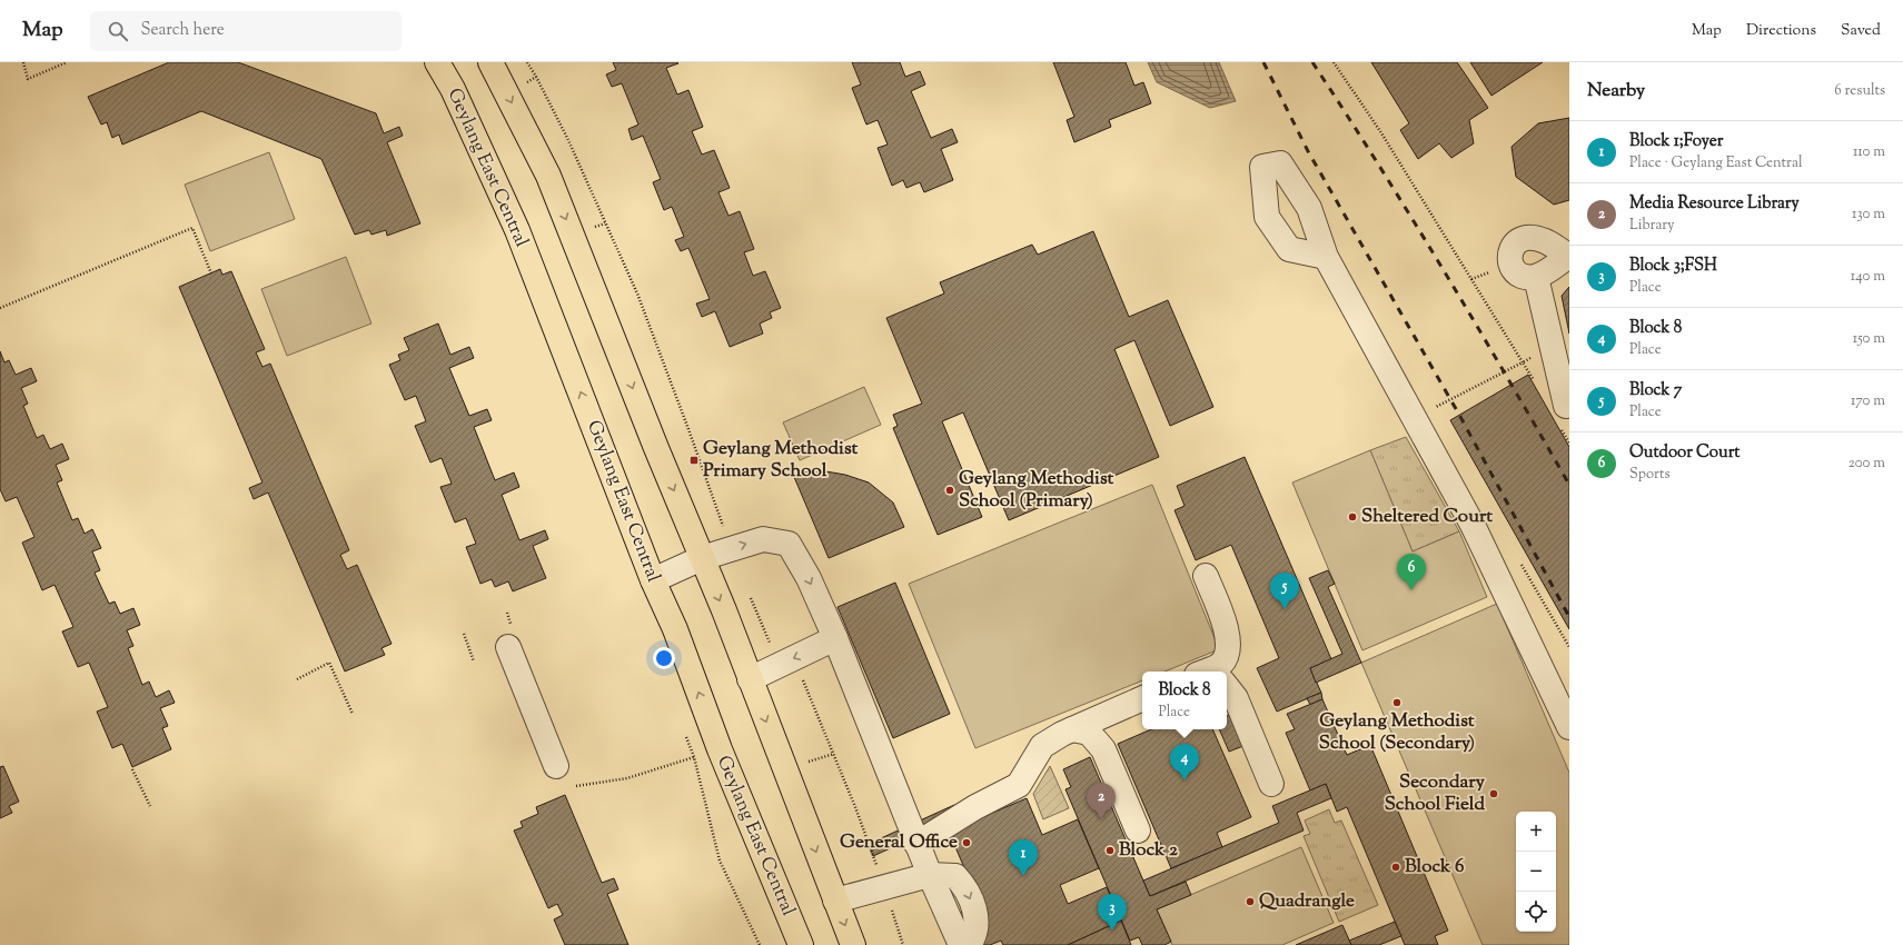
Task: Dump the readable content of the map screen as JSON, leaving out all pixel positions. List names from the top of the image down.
{
  "streets": {
    "main road": ["Geylang East Central"]
  },
  "places": {
    "transit": ["Geylang Methodist Primary School"],
    "other": [
      "Geylang Methodist School (Primary)",
      "Sheltered Court",
      "Geylang Methodist School (Secondary)",
      "Secondary School Field",
      "General Office",
      "Block 2",
      "Block 6",
      "Quadrangle"
    ]
  },
  "page": {
    "header": "Map",
    "search": "Search here",
    "nav": ["Map", "Directions", "Saved"],
    "heading": ["Nearby", "6 results"],
    "list": [
      {
        "mark": "1",
        "name": "Block 1;Foyer",
        "note": "Place · Geylang East Central",
        "value": "110 m"
      },
      {
        "mark": "2",
        "name": "Media Resource Library",
        "note": "Library",
        "value": "130 m"
      },
      {
        "mark": "3",
        "name": "Block 3;FSH",
        "note": "Place",
        "value": "140 m"
      },
      {
        "mark": "4",
        "name": "Block 8",
        "note": "Place",
        "value": "150 m"
      },
      {
        "mark": "5",
        "name": "Block 7",
        "note": "Place",
        "value": "170 m"
      },
      {
        "mark": "6",
        "name": "Outdoor Court",
        "note": "Sports",
        "value": "200 m"
      }
    ],
    "pins": [
      "6",
      "5",
      "4",
      "2",
      "1",
      "3"
    ],
    "popup": ["Block 8", "Place"],
    "map_buttons": ["+", "−"]
  }
}
